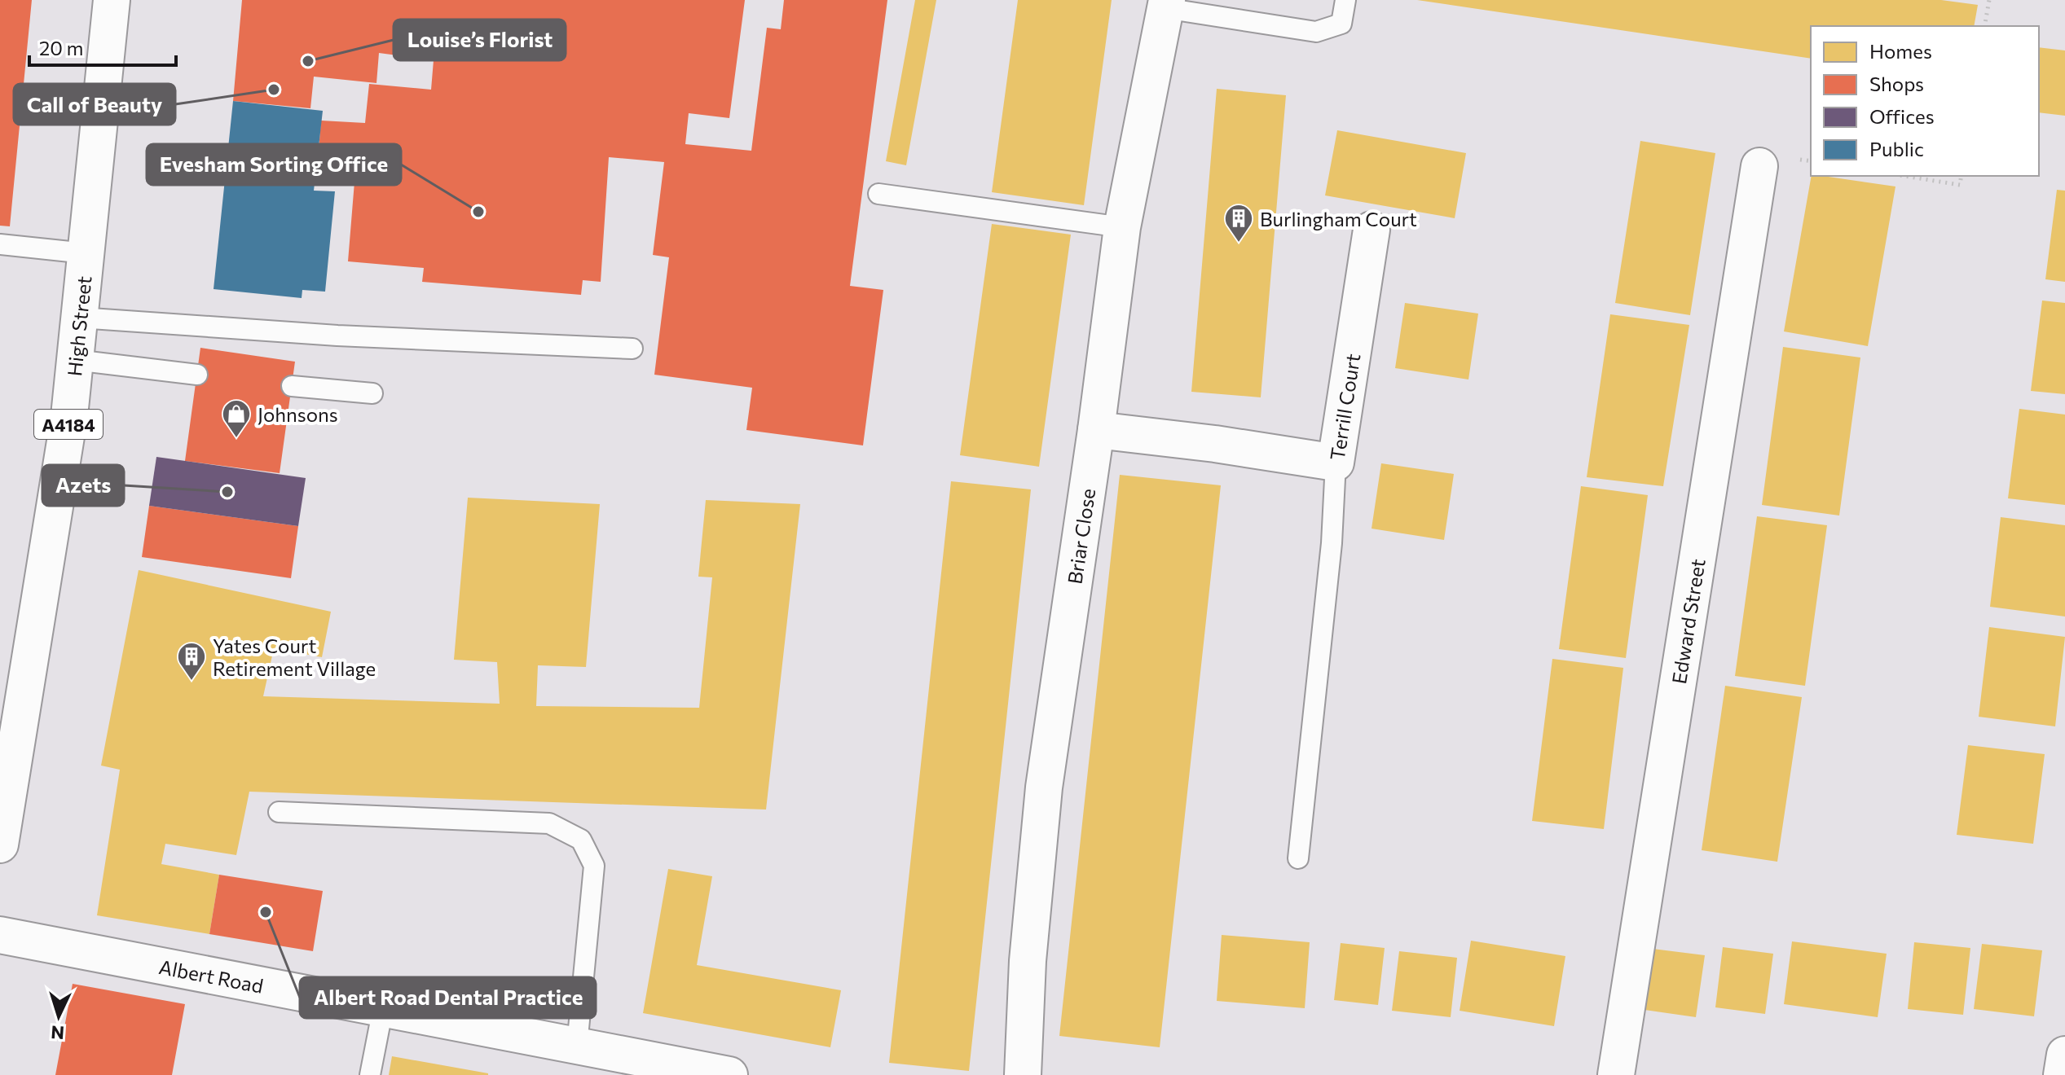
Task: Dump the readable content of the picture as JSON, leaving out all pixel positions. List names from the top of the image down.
{
  "streets": {
    "street": [
      "High Street",
      "Terrill Court",
      "A4184",
      "Briar Close",
      "Edward Street",
      "Albert Road"
    ]
  },
  "crossings": [
    ["Terrill Court", "Briar Close"]
  ],
  "places": {
    "other": [
      "Louise’s Florist",
      "Call of Beauty",
      "Evesham Sorting Office",
      "Azets",
      "Albert Road Dental Practice"
    ],
    "building": ["Burlingham Court", "Yates Court Retirement Village"],
    "shop": ["Johnsons"]
  },
  "legend": [
    "Homes",
    "Shops",
    "Offices",
    "Public"
  ],
  "scale_bar": "20 m",
  "north": "bottom"
}
